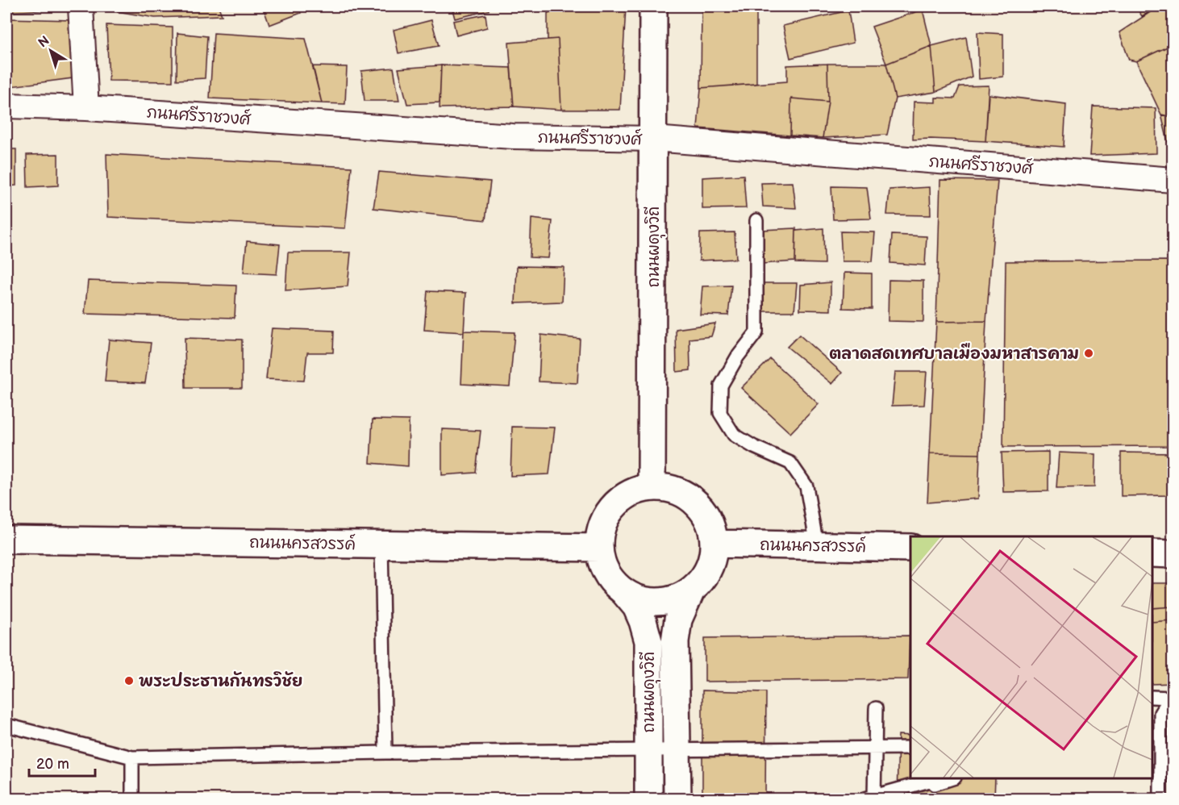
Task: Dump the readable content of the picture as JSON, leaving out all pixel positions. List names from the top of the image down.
{
  "streets": {
    "main road": ["ถนนผดุงวิถี", "ถนนนครสวรรค์"],
    "street": ["ภนนศรีราชวงศ์"]
  },
  "crossings": [
    ["ภนนศรีราชวงศ์", "ถนนผดุงวิถี"],
    ["ถนนผดุงวิถี", "ถนนนครสวรรค์"]
  ],
  "places": ["ตลาดสดเทศบาลเมืองมหาสารคาม", "พระประธานกันทรวิชัย"],
  "scale_bar": "20 m",
  "north": "top left"
}
